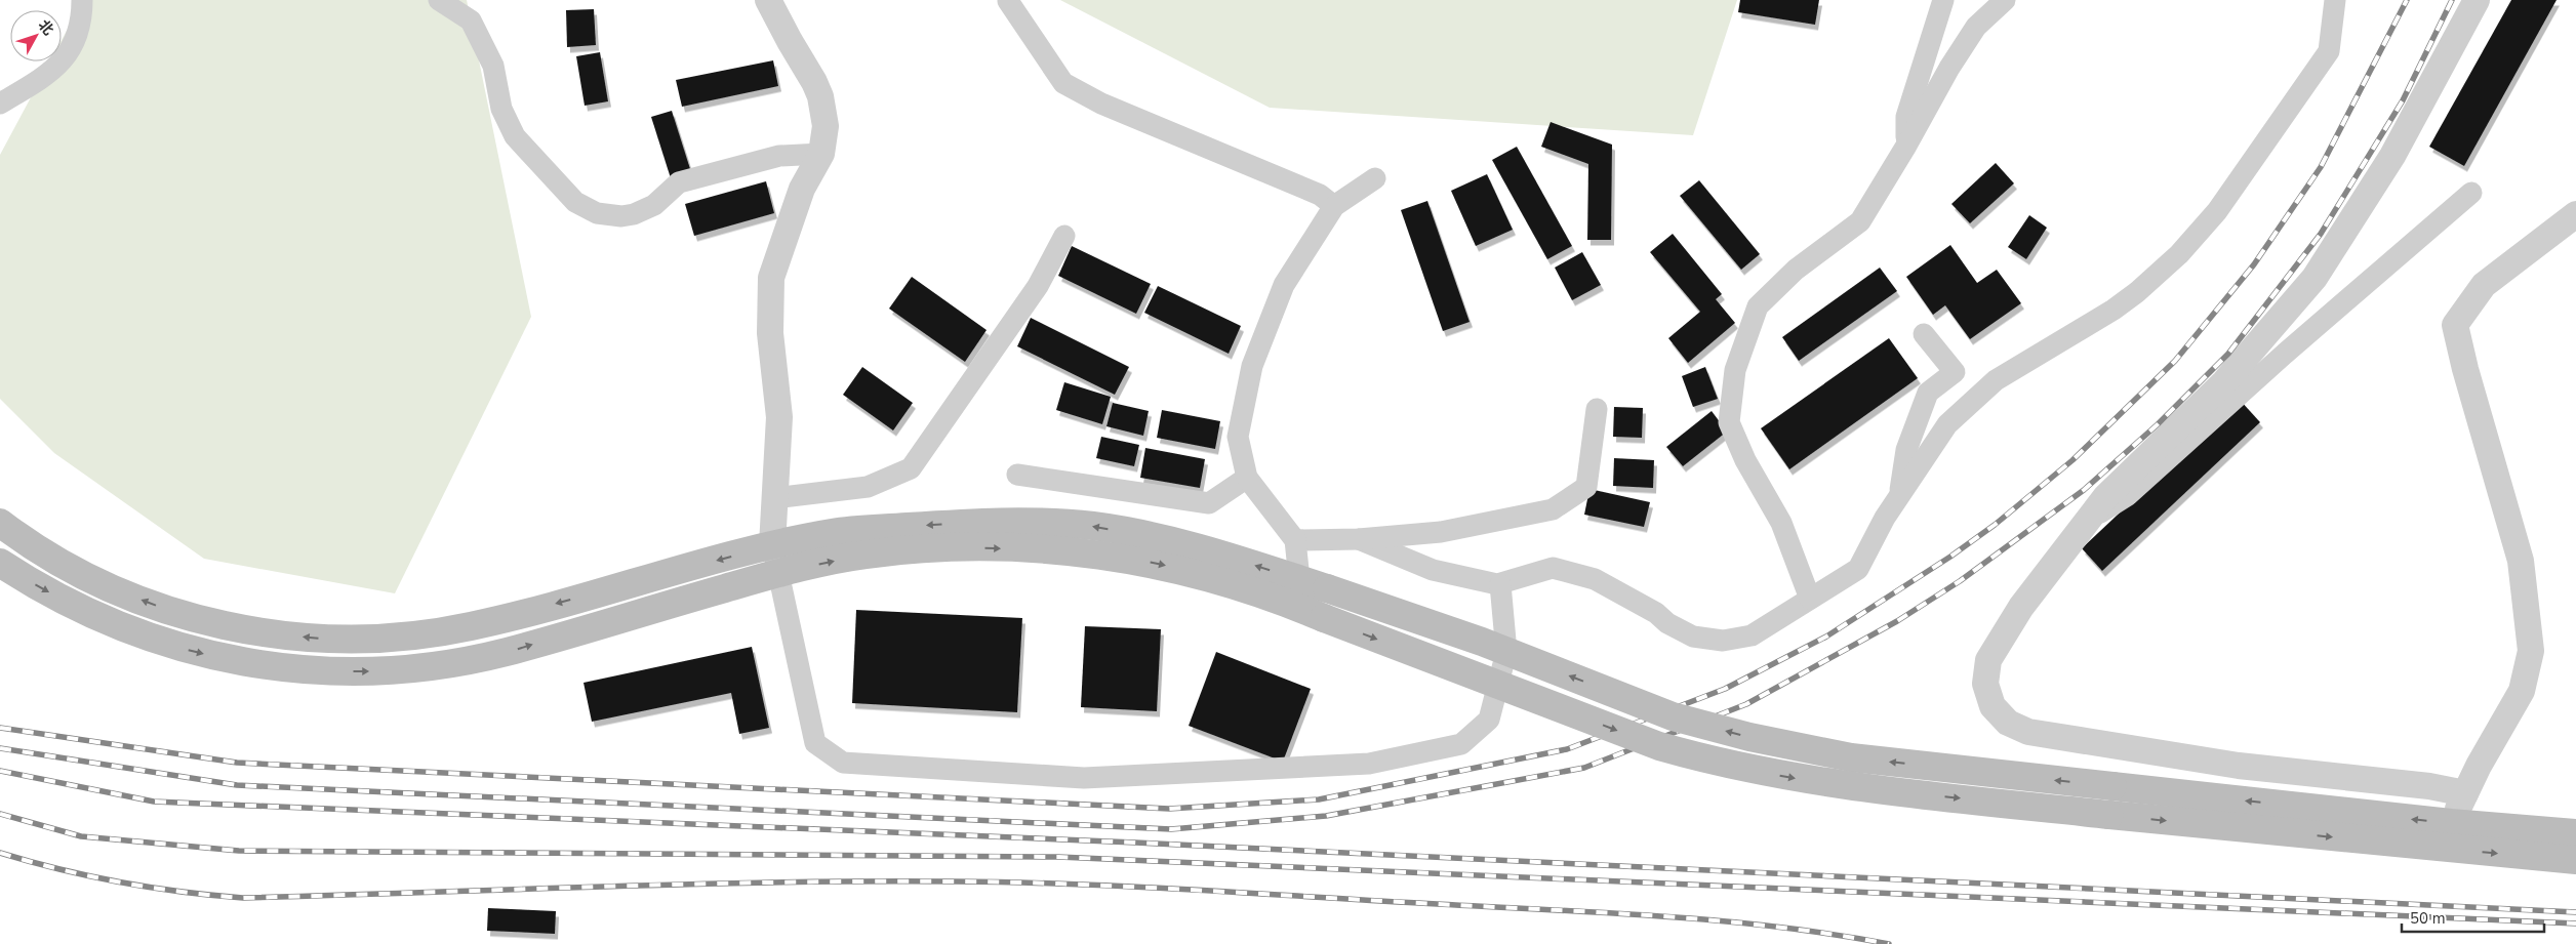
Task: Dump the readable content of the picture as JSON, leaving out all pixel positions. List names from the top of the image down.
{
  "scale_bar": "50 m",
  "north": "top right"
}
